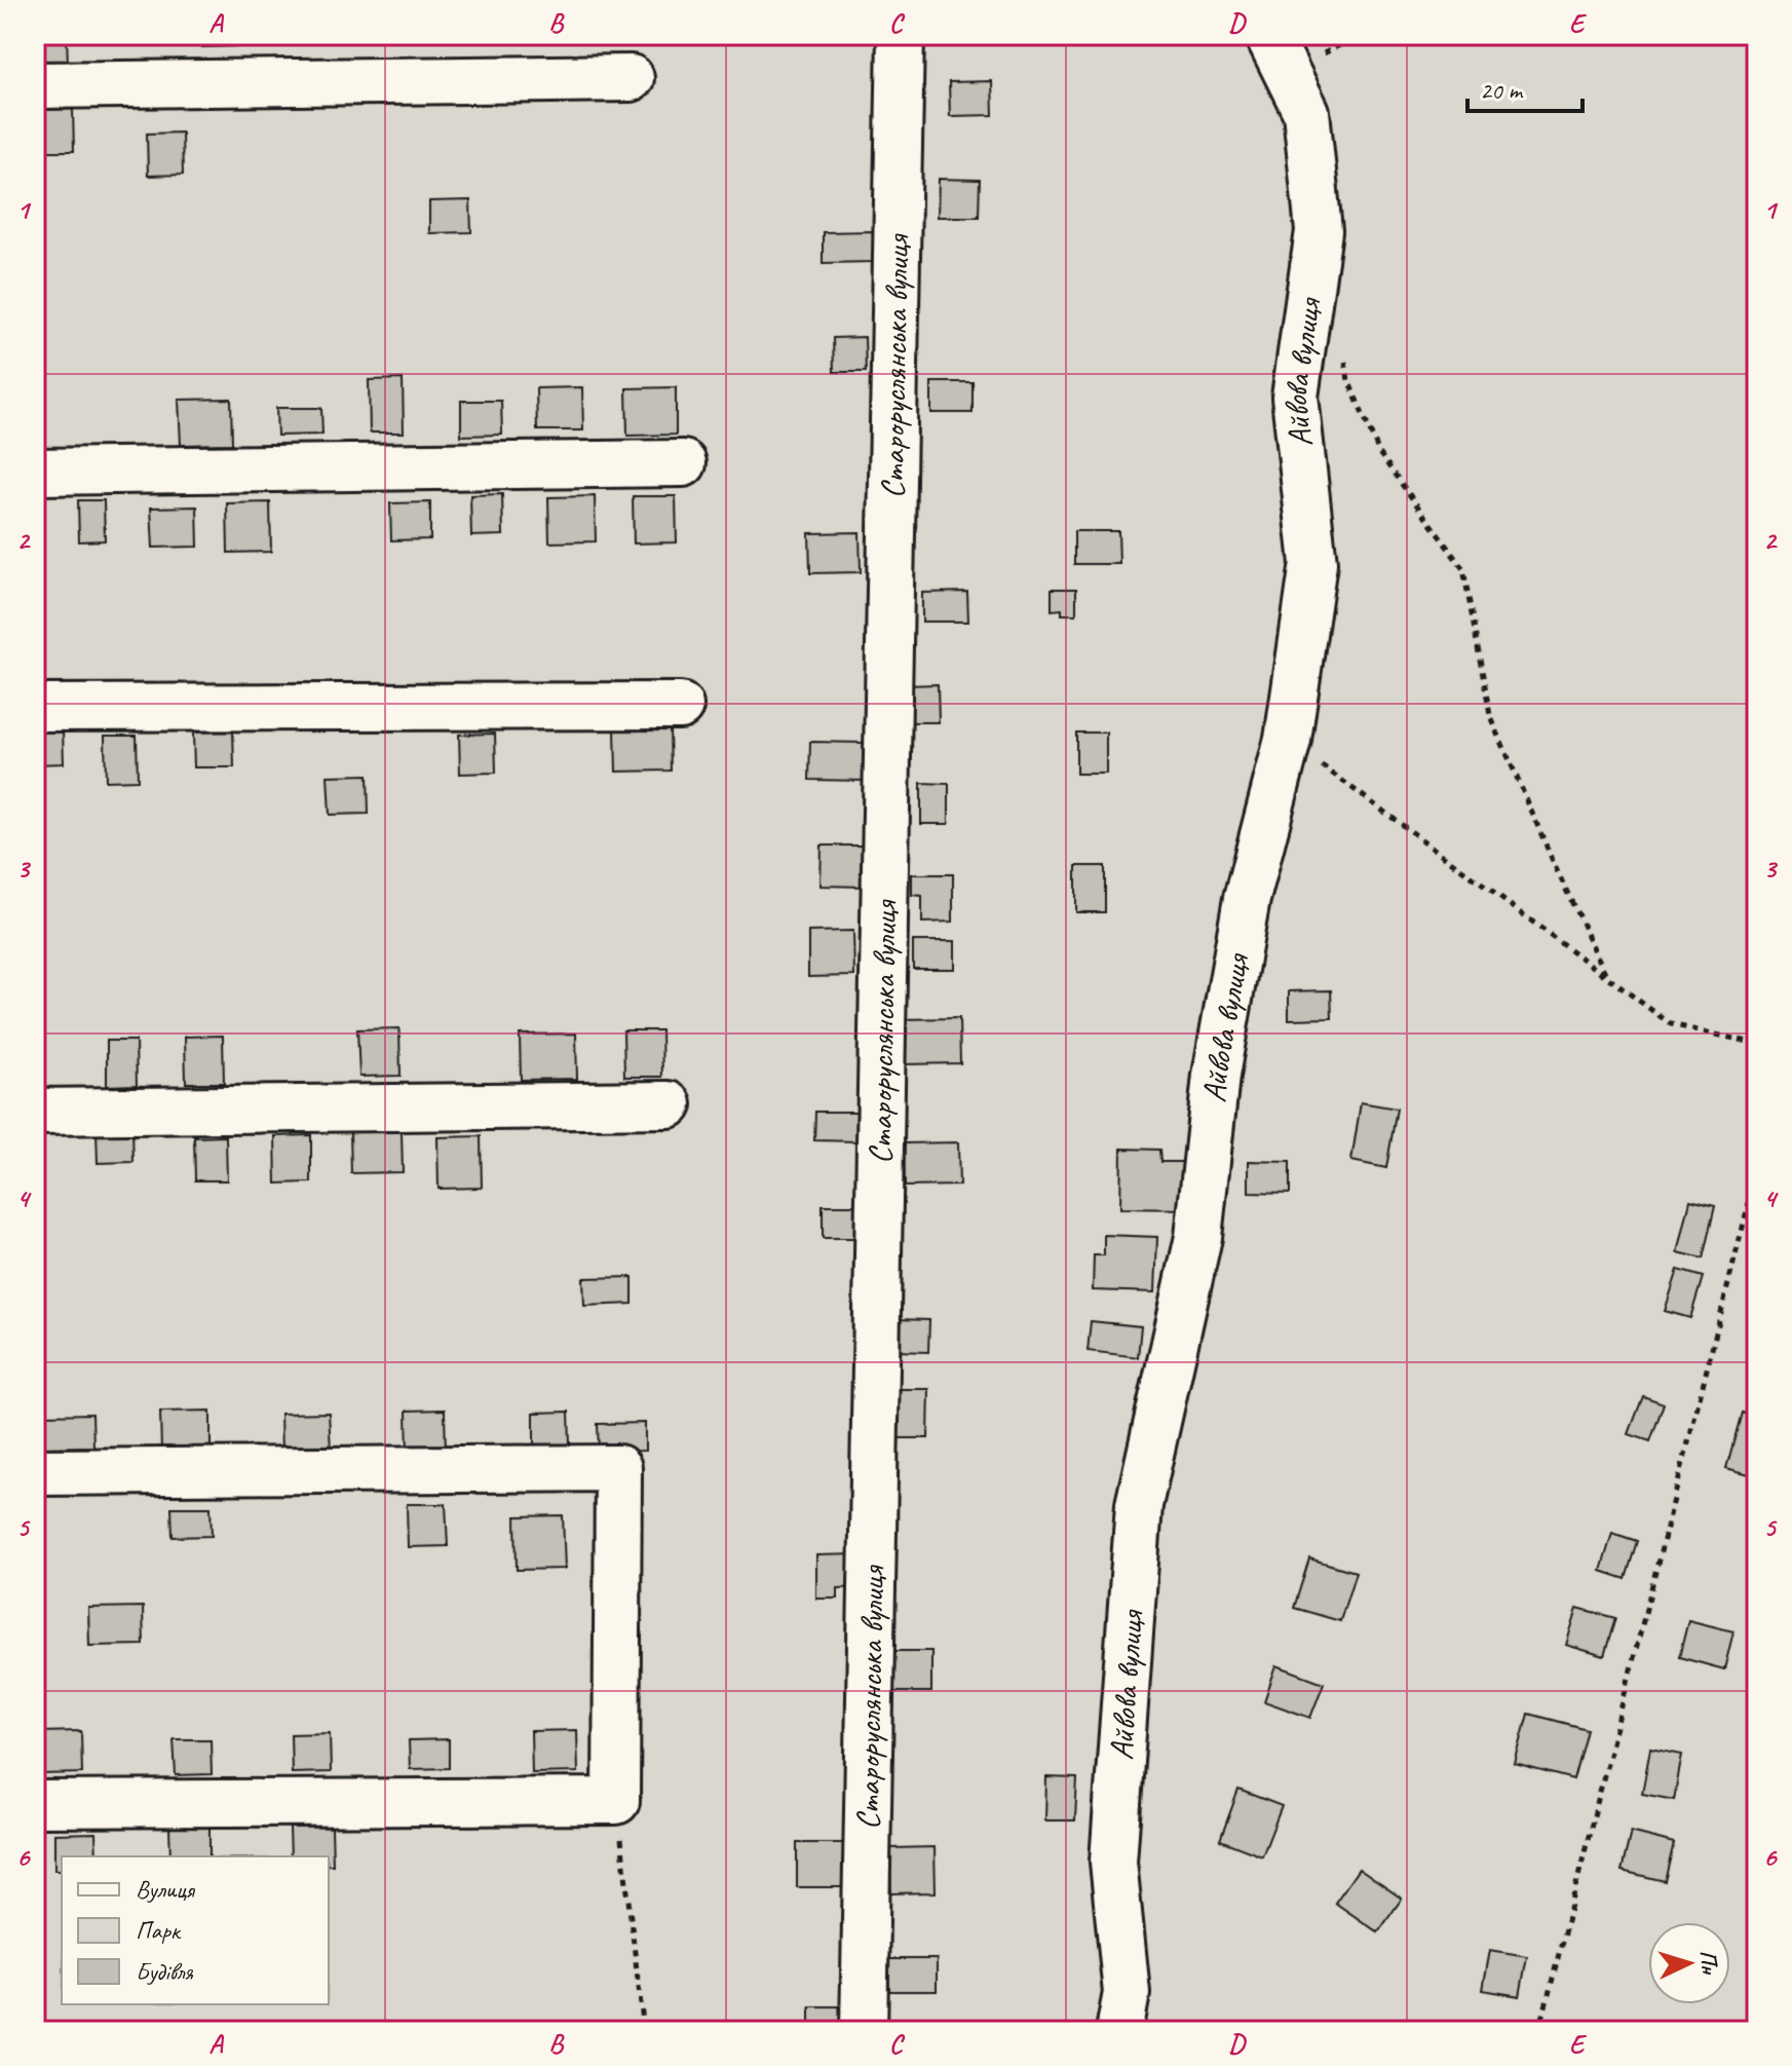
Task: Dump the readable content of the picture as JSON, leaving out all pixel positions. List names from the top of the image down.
{
  "streets": {
    "street": ["Староруслянська вулиця", "Айвова вулиця"]
  },
  "legend": ["Вулиця", "Парк", "Будівля"],
  "scale_bar": "20 m",
  "north": "right",
  "grid": {
    "columns": [
      "A",
      "B",
      "C",
      "D",
      "E"
    ],
    "rows": [
      "1",
      "2",
      "3",
      "4",
      "5",
      "6"
    ]
  }
}
